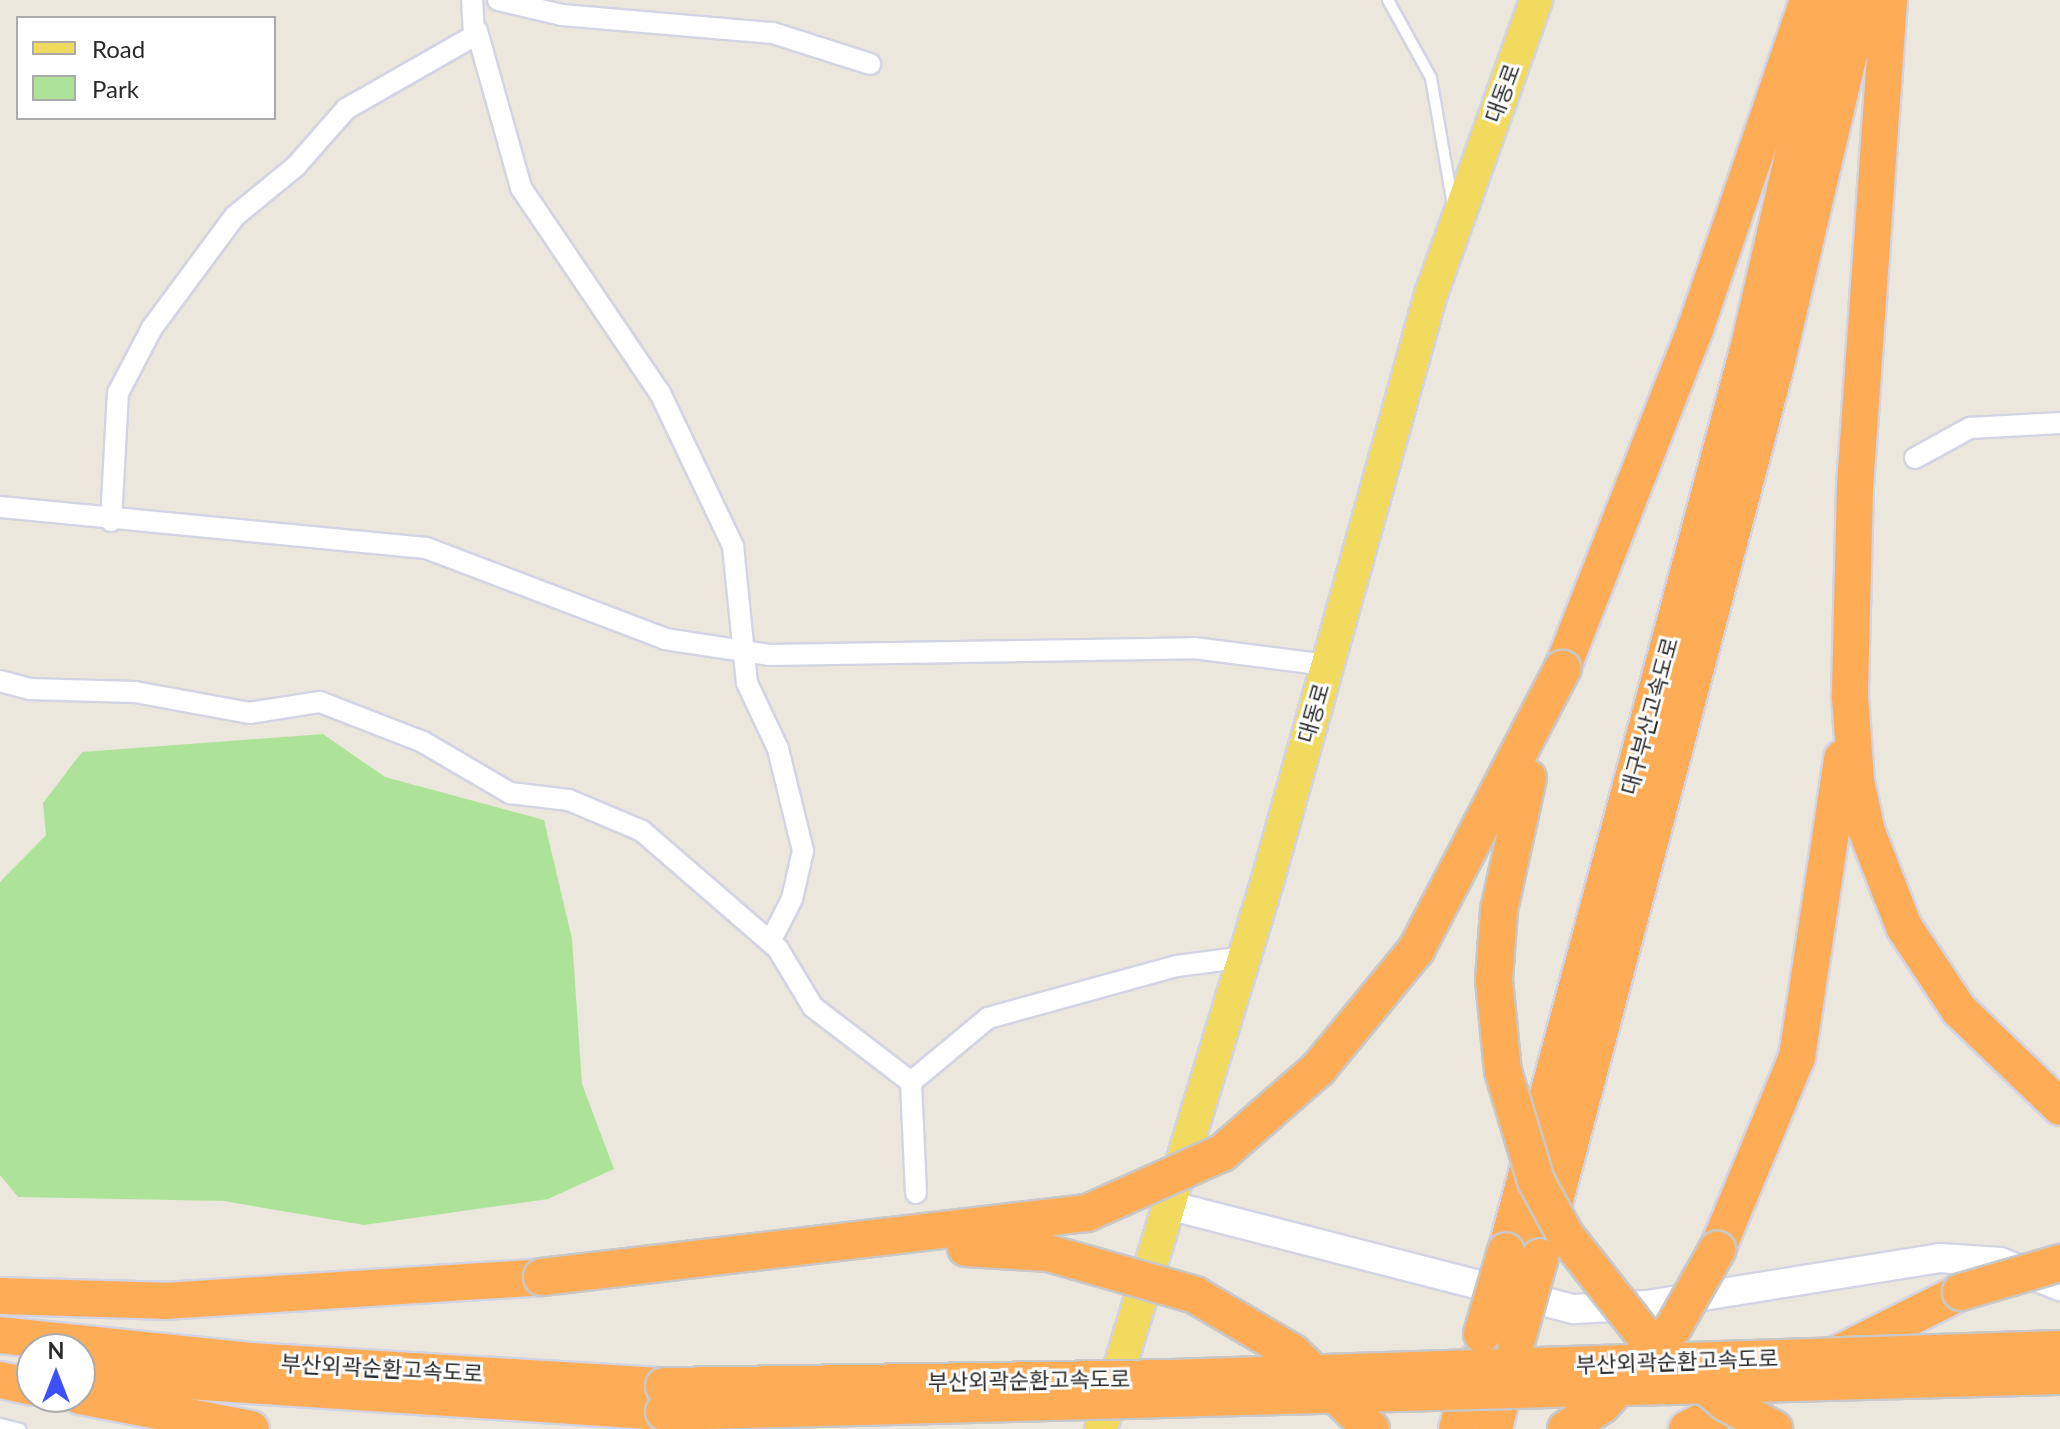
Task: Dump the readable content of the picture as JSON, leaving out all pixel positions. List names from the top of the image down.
{
  "streets": {
    "highway": ["대구부산고속도로", "부산외곽순환고속도로"],
    "main road": ["대동로"]
  },
  "legend": ["Road", "Park"],
  "north": "top"
}
